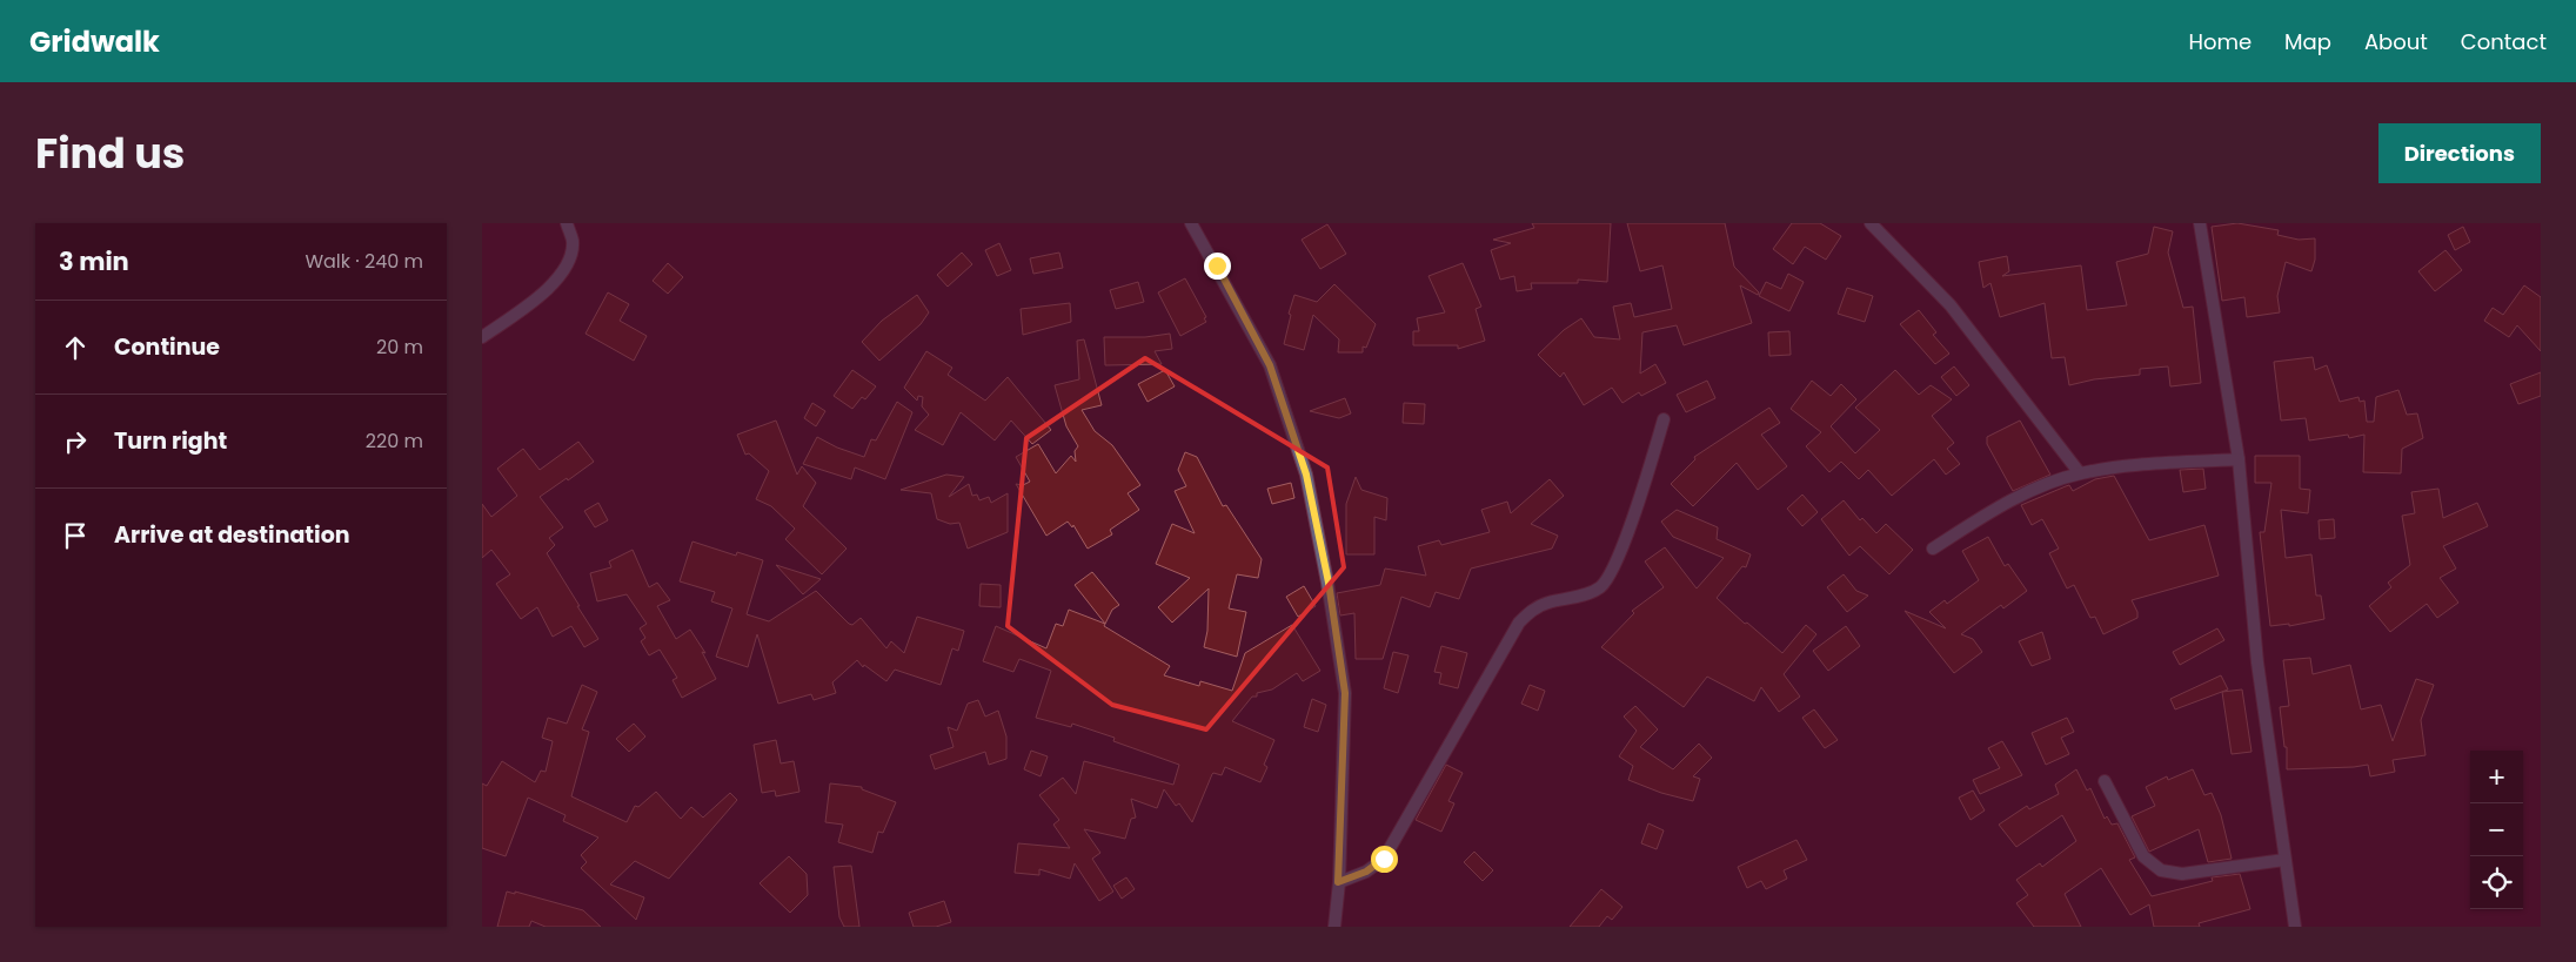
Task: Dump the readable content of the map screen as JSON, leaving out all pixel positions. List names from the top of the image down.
{
  "page": {
    "header": "Gridwalk",
    "nav": [
      "Home",
      "Map",
      "About",
      "Contact"
    ],
    "title": "Find us",
    "buttons": "Directions",
    "heading": ["3 min", "Walk · 240 m"],
    "list": [
      ["Continue", "20 m"],
      ["Turn right", "220 m"],
      "Arrive at destination"
    ],
    "map_buttons": ["+", "−"]
  }
}
